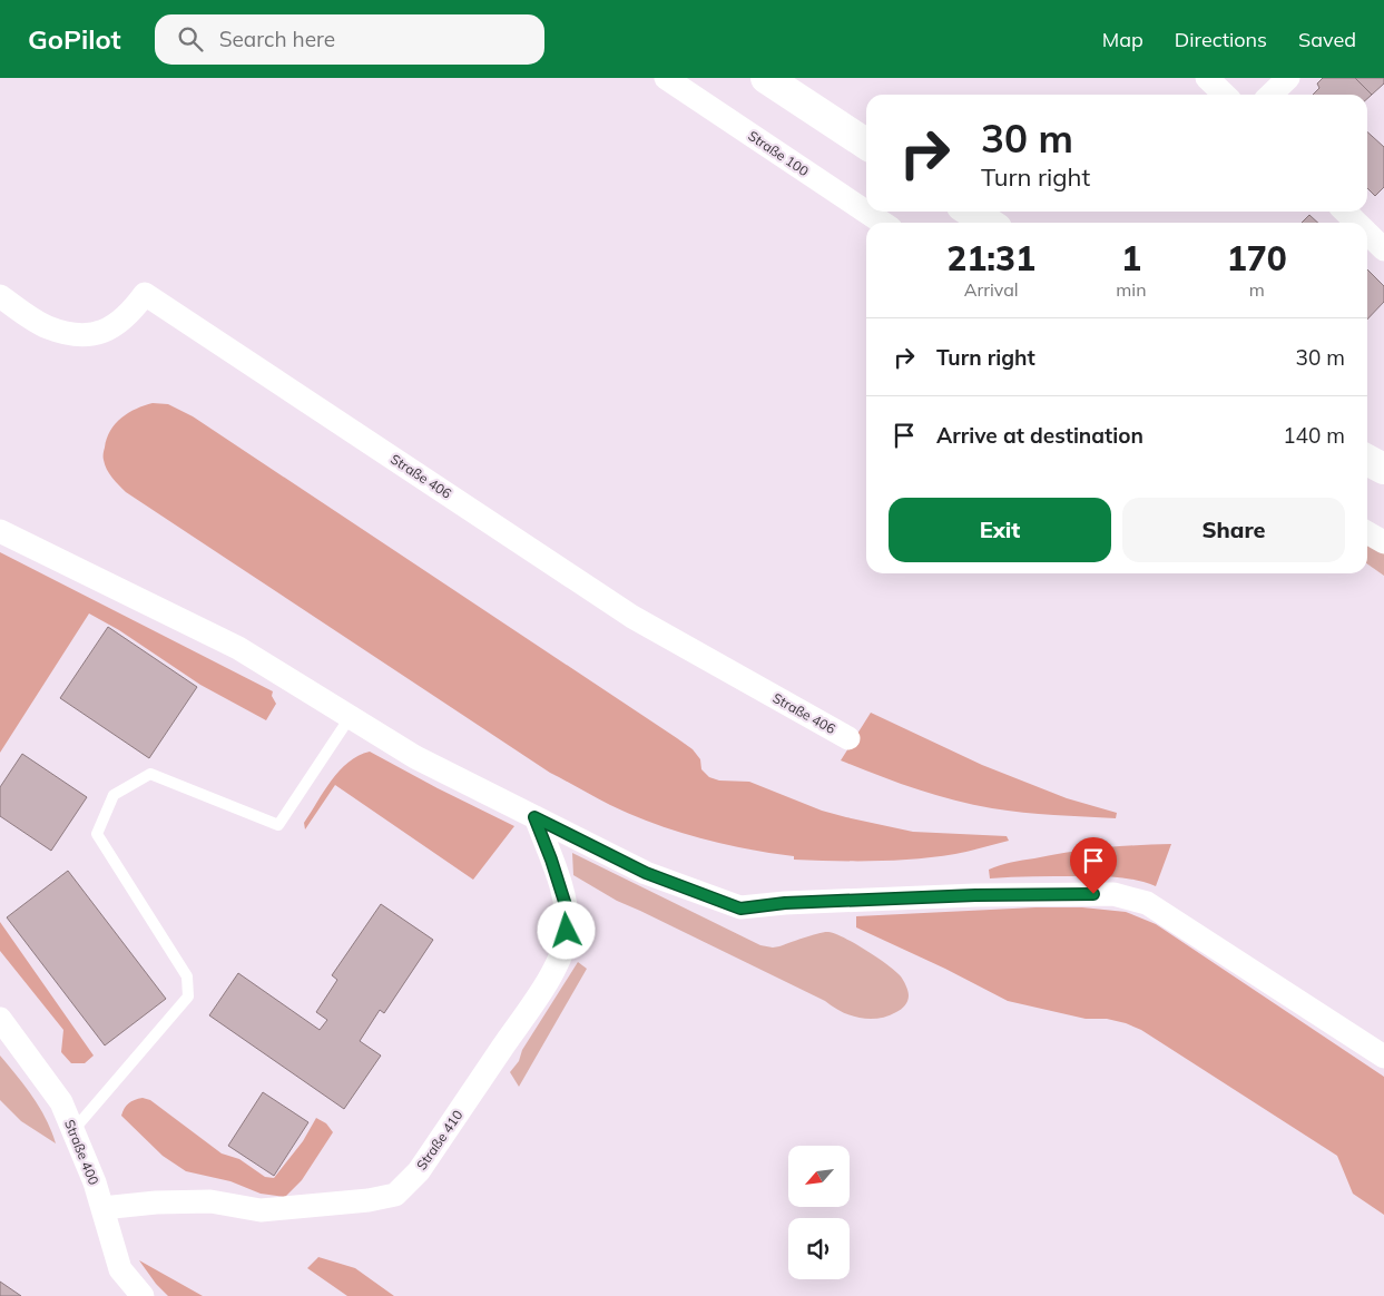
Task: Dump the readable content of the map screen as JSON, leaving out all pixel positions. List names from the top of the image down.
{
  "streets": {
    "street": [
      "Straße 100",
      "Straße 406",
      "Straße 410",
      "Straße 400"
    ]
  },
  "crossings": [
    ["Straße 410", "Straße 400"]
  ],
  "north": "bottom left",
  "page": {
    "header": "GoPilot",
    "search": "Search here",
    "nav": ["Map", "Directions", "Saved"],
    "turn": ["30 m", "Turn right"],
    "eta": [
      "21:31",
      "Arrival",
      "1",
      "min",
      "170",
      "m"
    ],
    "list": [
      {
        "name": "Turn right",
        "value": "30 m"
      },
      {
        "name": "Arrive at destination",
        "value": "140 m"
      }
    ],
    "buttons": ["Exit", "Share"]
  }
}
